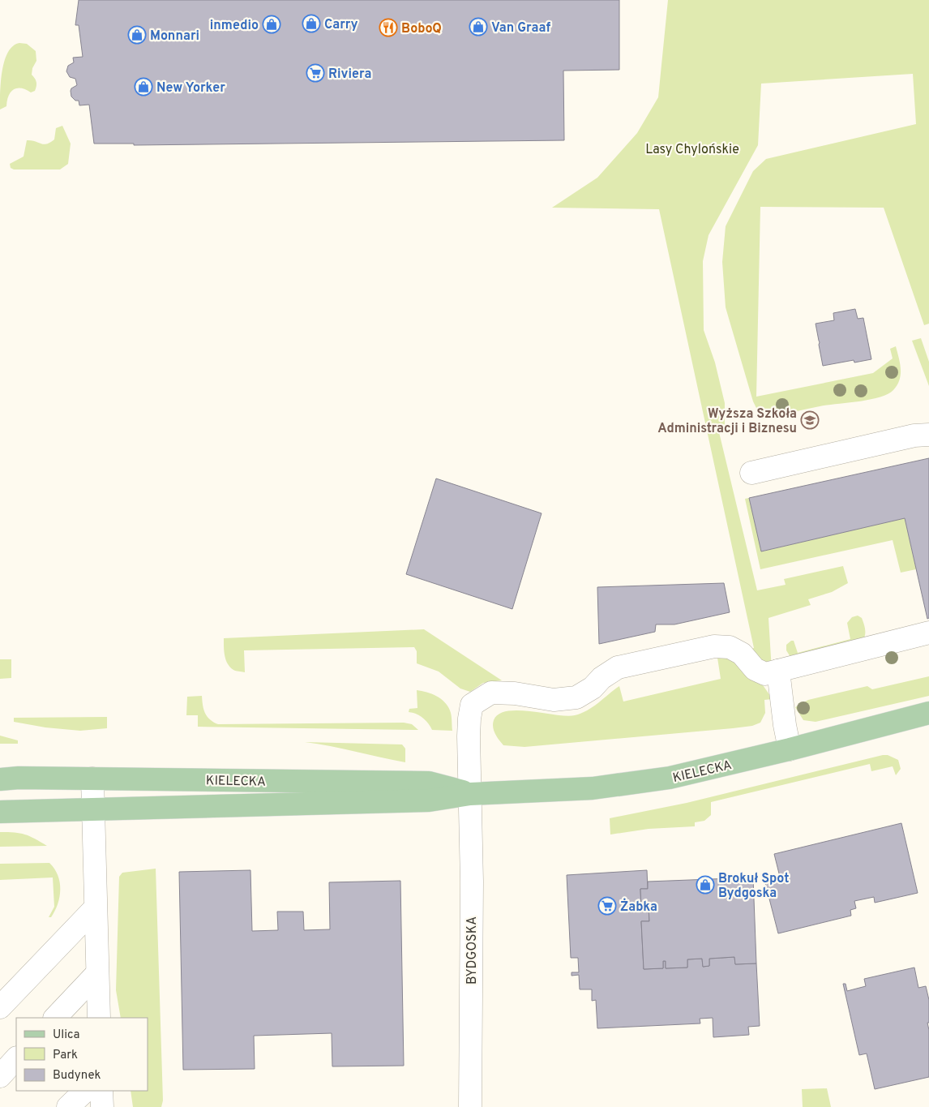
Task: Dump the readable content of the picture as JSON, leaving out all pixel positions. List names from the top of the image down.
{
  "streets": {
    "main road": ["KIELECKA"],
    "street": ["BYDGOSKA"]
  },
  "crossings": [
    ["KIELECKA", "BYDGOSKA"]
  ],
  "parks": ["Lasy Chylońskie"],
  "places": {
    "shop": [
      "Carry",
      "inmedio",
      "Van Graaf",
      "Monnari",
      "New Yorker",
      "Brokuł Spot Bydgoska"
    ],
    "restaurant": ["BoboQ"],
    "supermarket": ["Riviera", "Żabka"],
    "school or university": ["Wyższa Szkoła Administracji i Biznesu"]
  },
  "legend": ["Ulica", "Park", "Budynek"]
}
